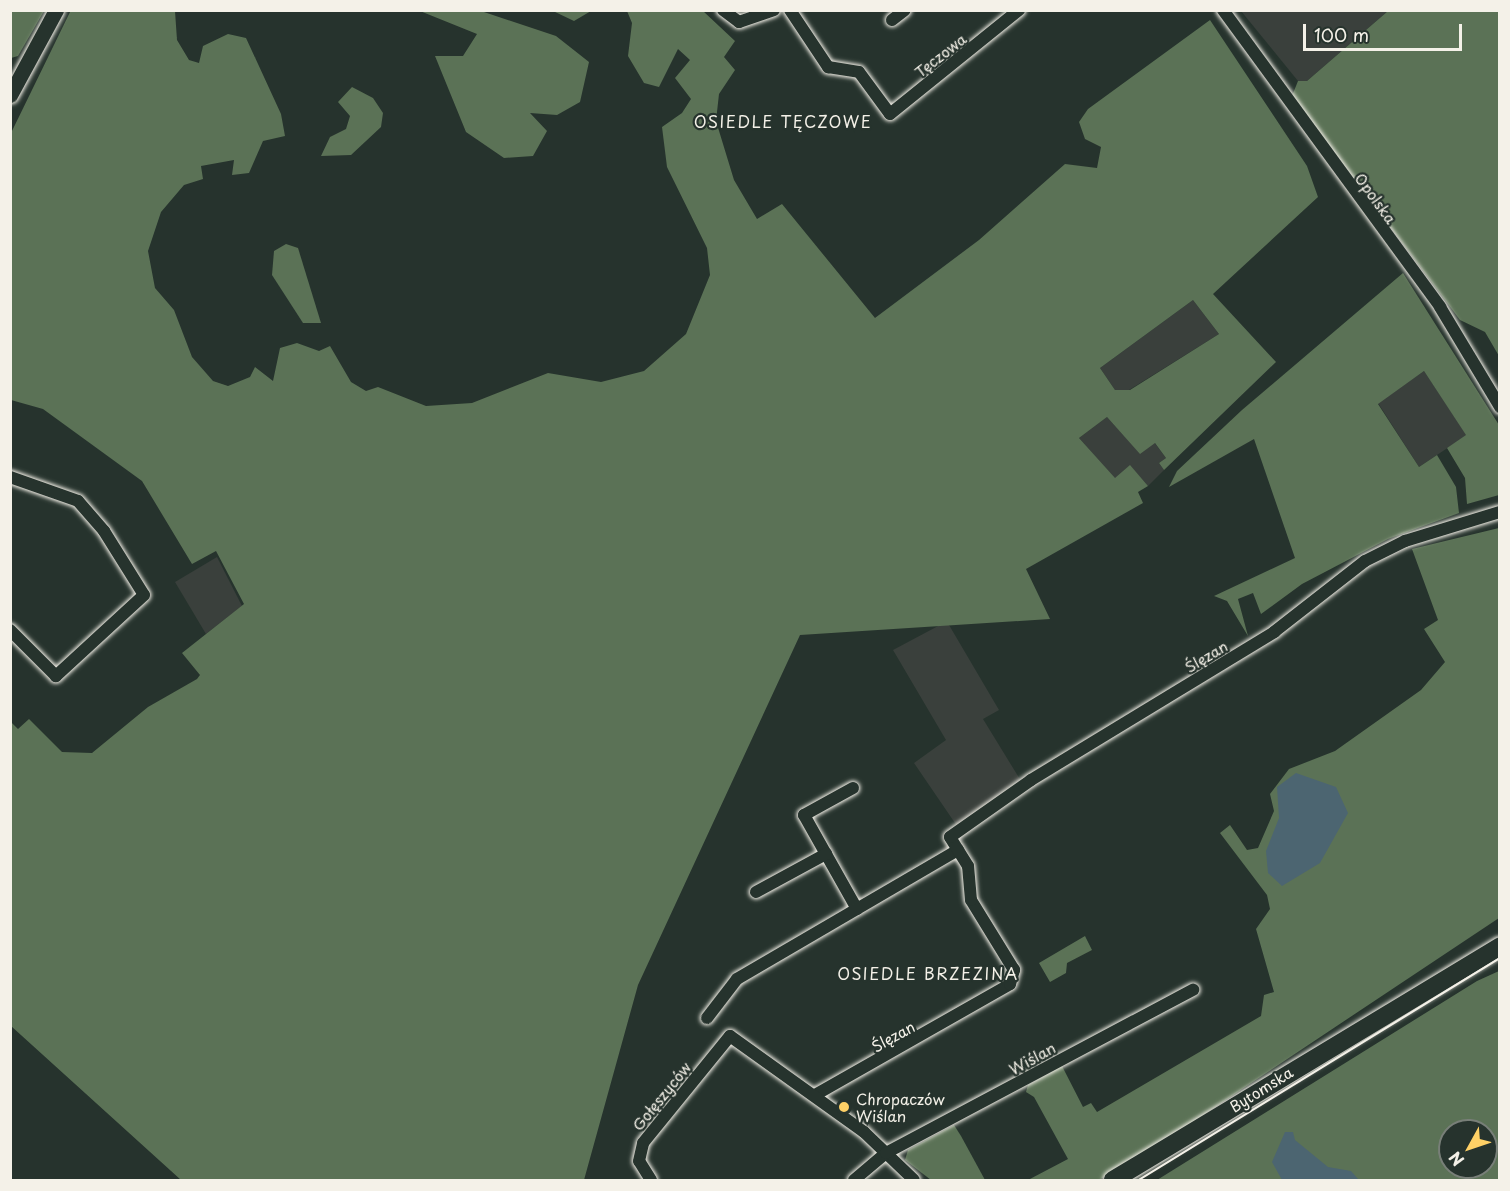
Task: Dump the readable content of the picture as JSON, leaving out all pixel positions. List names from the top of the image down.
{
  "streets": {
    "main road": ["Bytomska"],
    "street": [
      "Tęczowa",
      "Opolska",
      "Ślęzan",
      "Wiślan",
      "Gołęszyców"
    ]
  },
  "crossings": [
    ["Ślęzan", "Gołęszyców"]
  ],
  "districts": ["OSIEDLE TĘCZOWE", "OSIEDLE BRZEZINA"],
  "places": ["Chropaczów Wiślan"],
  "scale_bar": "100 m",
  "north": "bottom left"
}
